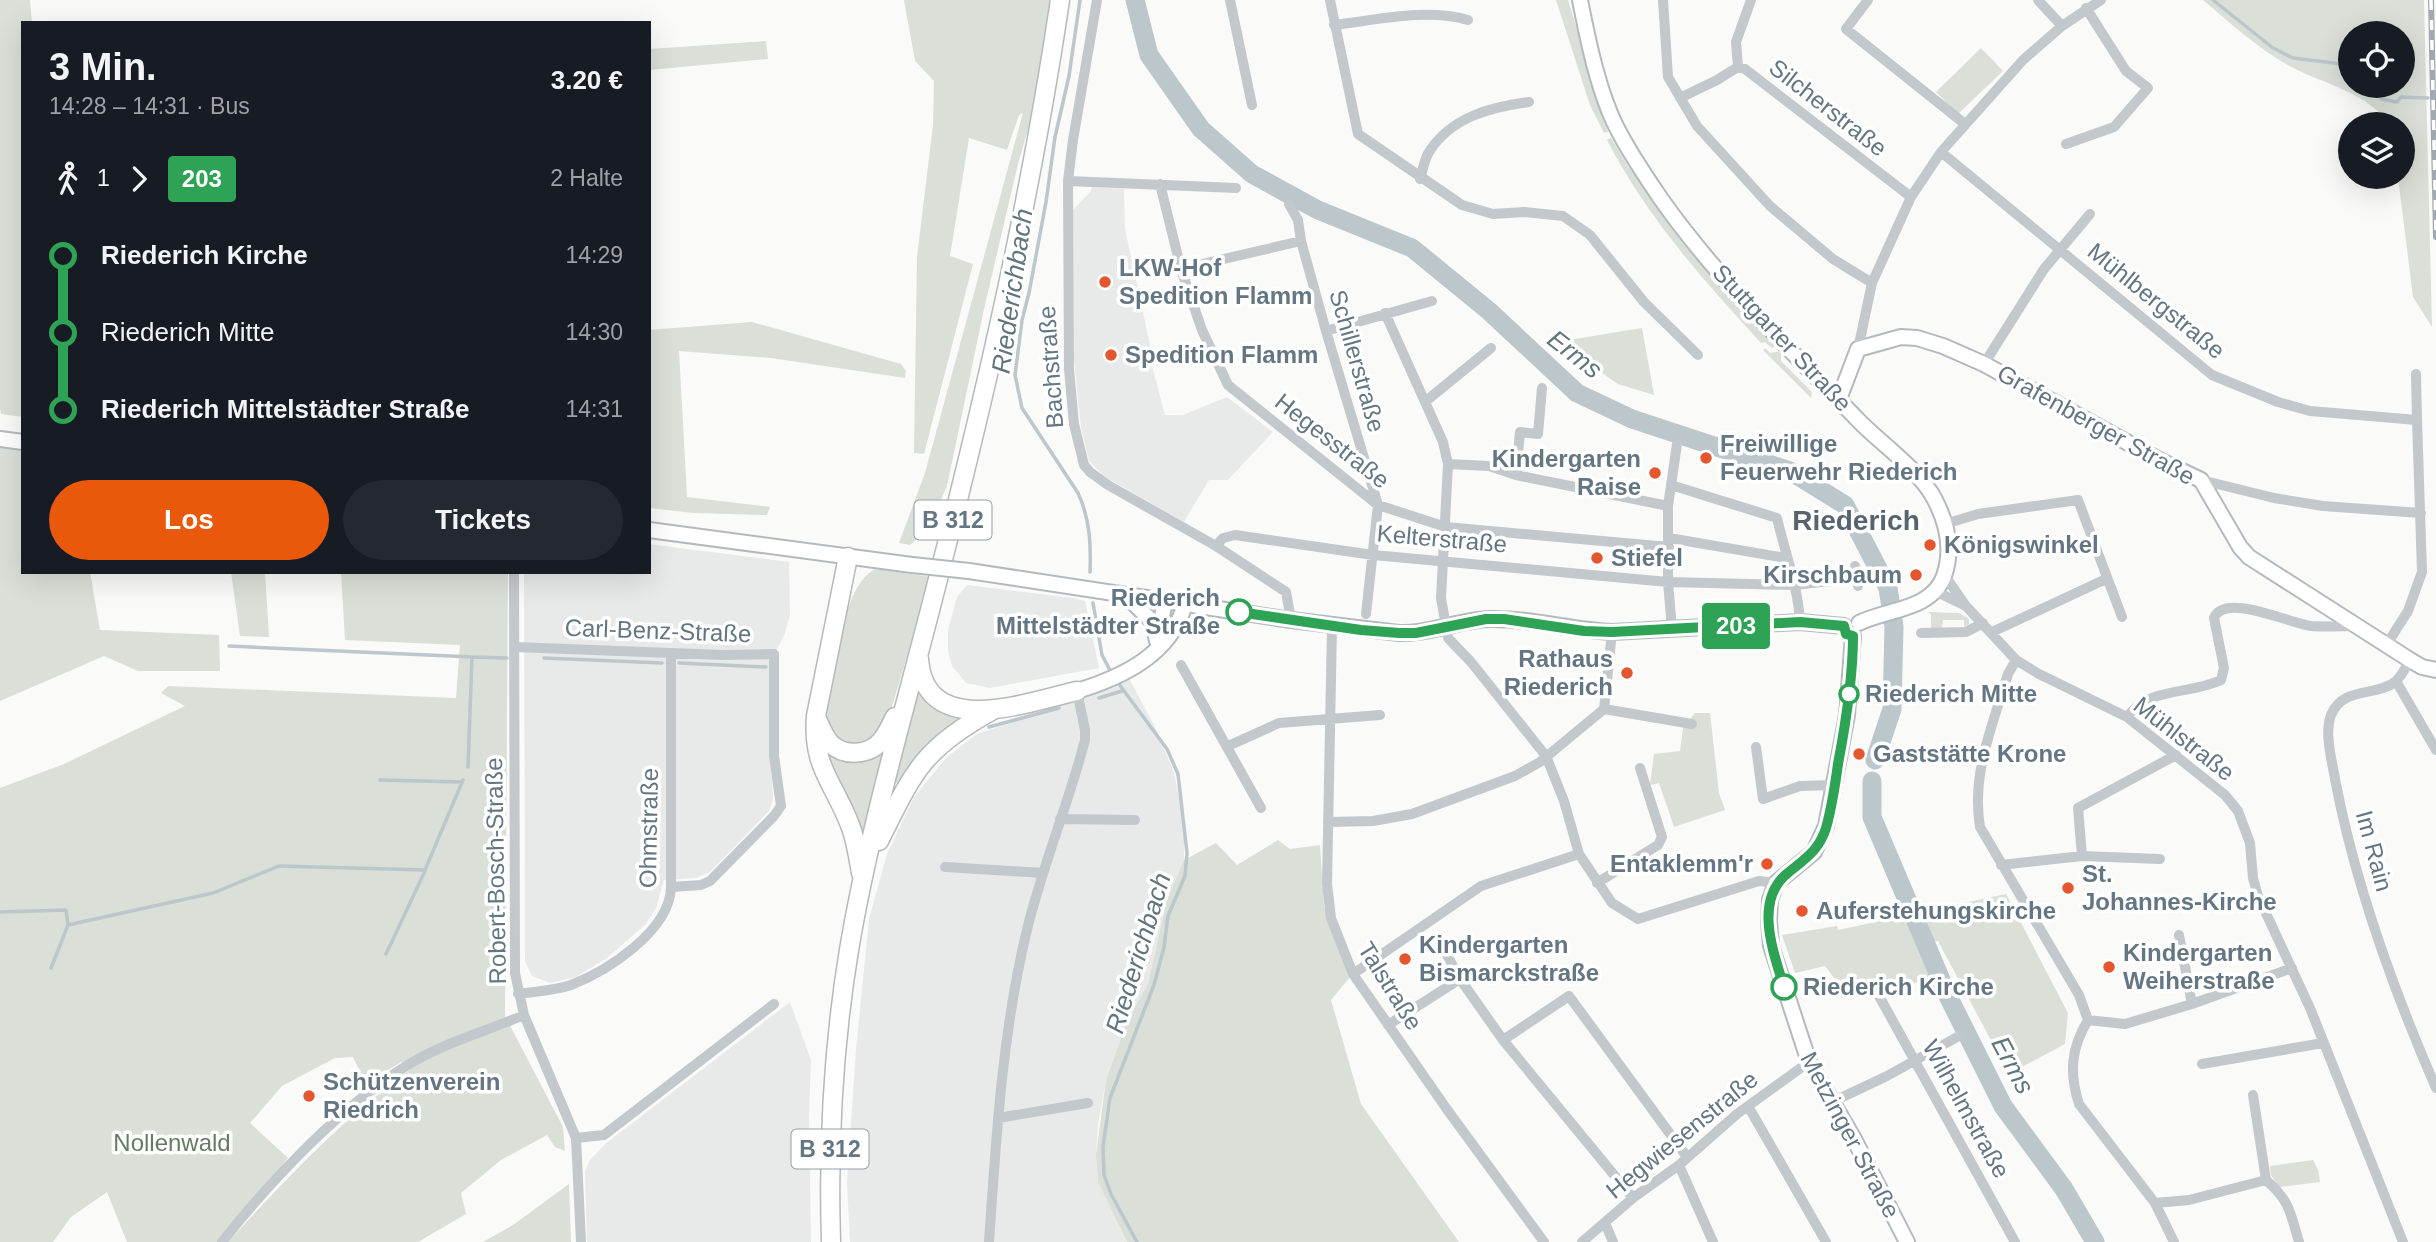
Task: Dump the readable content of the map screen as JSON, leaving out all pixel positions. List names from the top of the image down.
{
  "streets": {
    "highway": ["B 312"],
    "street": [
      "Silcherstraße",
      "Mühlbergstraße",
      "Stuttgarter Straße",
      "Schillerstraße",
      "Bachstraße",
      "Grafenberger Straße",
      "Hegesstraße",
      "Kelterstraße",
      "Carl-Benz-Straße",
      "Mühlstraße",
      "Ohmstraße",
      "Im Rain",
      "Robert-Bosch-Straße",
      "Talstraße",
      "Wilhelmstraße",
      "Hegwiesenstraße",
      "Metzinger Straße"
    ]
  },
  "crossings": [
    ["Stuttgarter Straße", "Mühlstraße"],
    ["Schillerstraße", "Hegesstraße"],
    ["Schillerstraße", "Kelterstraße"],
    ["Bachstraße", "Kelterstraße"],
    ["Carl-Benz-Straße", "Ohmstraße"],
    ["Carl-Benz-Straße", "Robert-Bosch-Straße"],
    ["Ohmstraße", "Robert-Bosch-Straße"],
    ["Hegwiesenstraße", "Metzinger Straße"]
  ],
  "districts": ["Riederich"],
  "water": ["Riederichbach", "Erms"],
  "parks": ["Nollenwald"],
  "places": [
    "LKW-Hof Spedition Flamm",
    "Spedition Flamm",
    "Freiwillige Feuerwehr Riederich",
    "Kindergarten Raise",
    "Königswinkel",
    "Stiefel",
    "Kirschbaum",
    "Riederich Mittelstädter Straße",
    "Rathaus Riederich",
    "Riederich Mitte",
    "Gaststätte Krone",
    "Entaklemm'r",
    "St. Johannes-Kirche",
    "Auferstehungskirche",
    "Kindergarten Bismarckstraße",
    "Kindergarten Weiherstraße",
    "Riederich Kirche",
    "Schützenverein Riedrich"
  ],
  "lines": ["bus line 203"],
  "page": {
    "on_map": "203",
    "heading": ["3 Min.", "14:28 – 14:31 · Bus", "3.20 €"],
    "legs": ["1", "203", "2 Halte"],
    "list": [
      {
        "name": "Riederich Kirche",
        "value": "14:29"
      },
      {
        "name": "Riederich Mitte",
        "value": "14:30"
      },
      {
        "name": "Riederich Mittelstädter Straße",
        "value": "14:31"
      }
    ],
    "buttons": ["Los", "Tickets"]
  }
}
